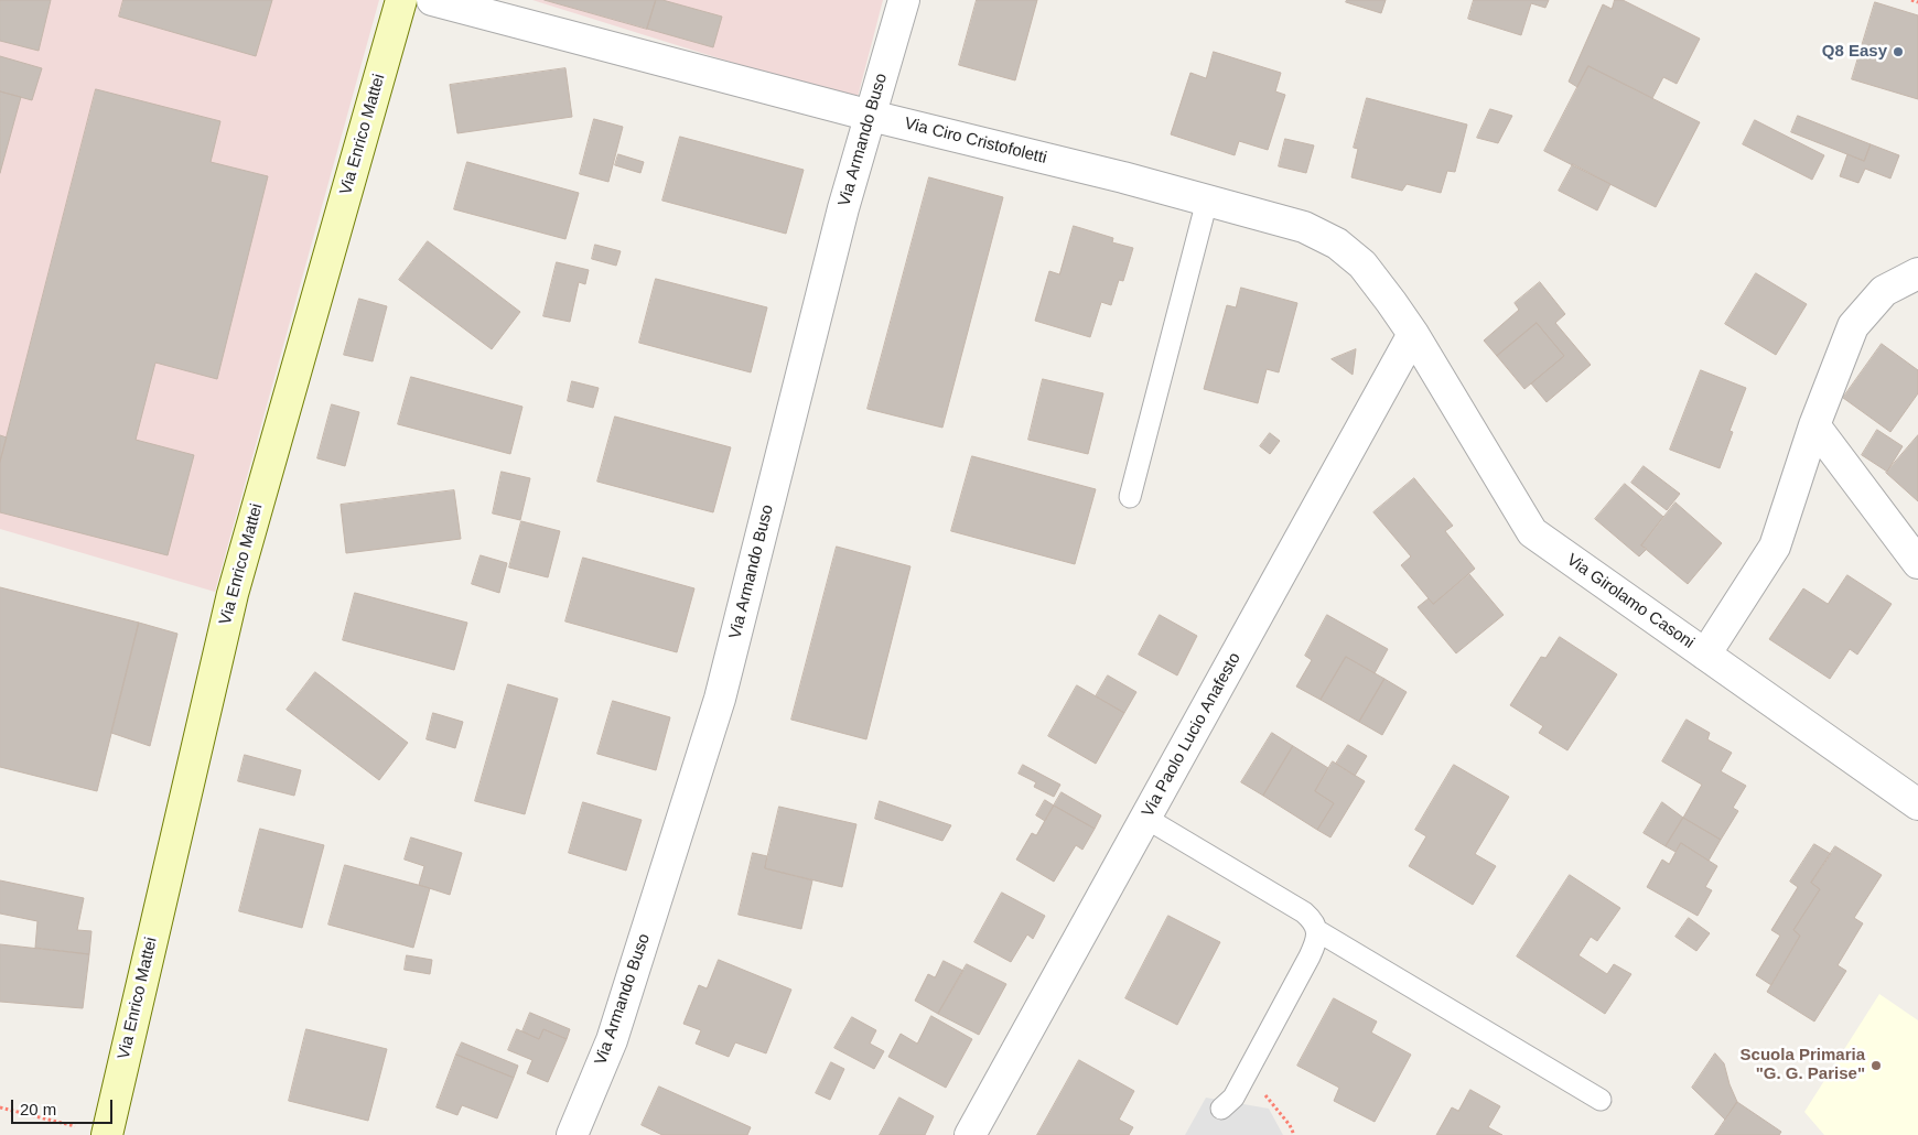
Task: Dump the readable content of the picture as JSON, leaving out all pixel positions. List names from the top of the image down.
{
  "streets": {
    "street": [
      "Via Enrico Mattei",
      "Via Armando Buso",
      "Via Ciro Cristofoletti",
      "Via Girolamo Casoni",
      "Via Paolo Lucio Anafesto"
    ]
  },
  "crossings": [
    ["Via Armando Buso", "Via Ciro Cristofoletti"],
    ["Via Ciro Cristofoletti", "Via Girolamo Casoni"],
    ["Via Ciro Cristofoletti", "Via Paolo Lucio Anafesto"],
    ["Via Girolamo Casoni", "Via Paolo Lucio Anafesto"]
  ],
  "places": ["Q8 Easy", "Scuola Primaria \"G. G. Parise\""],
  "scale_bar": "20 m"
}
